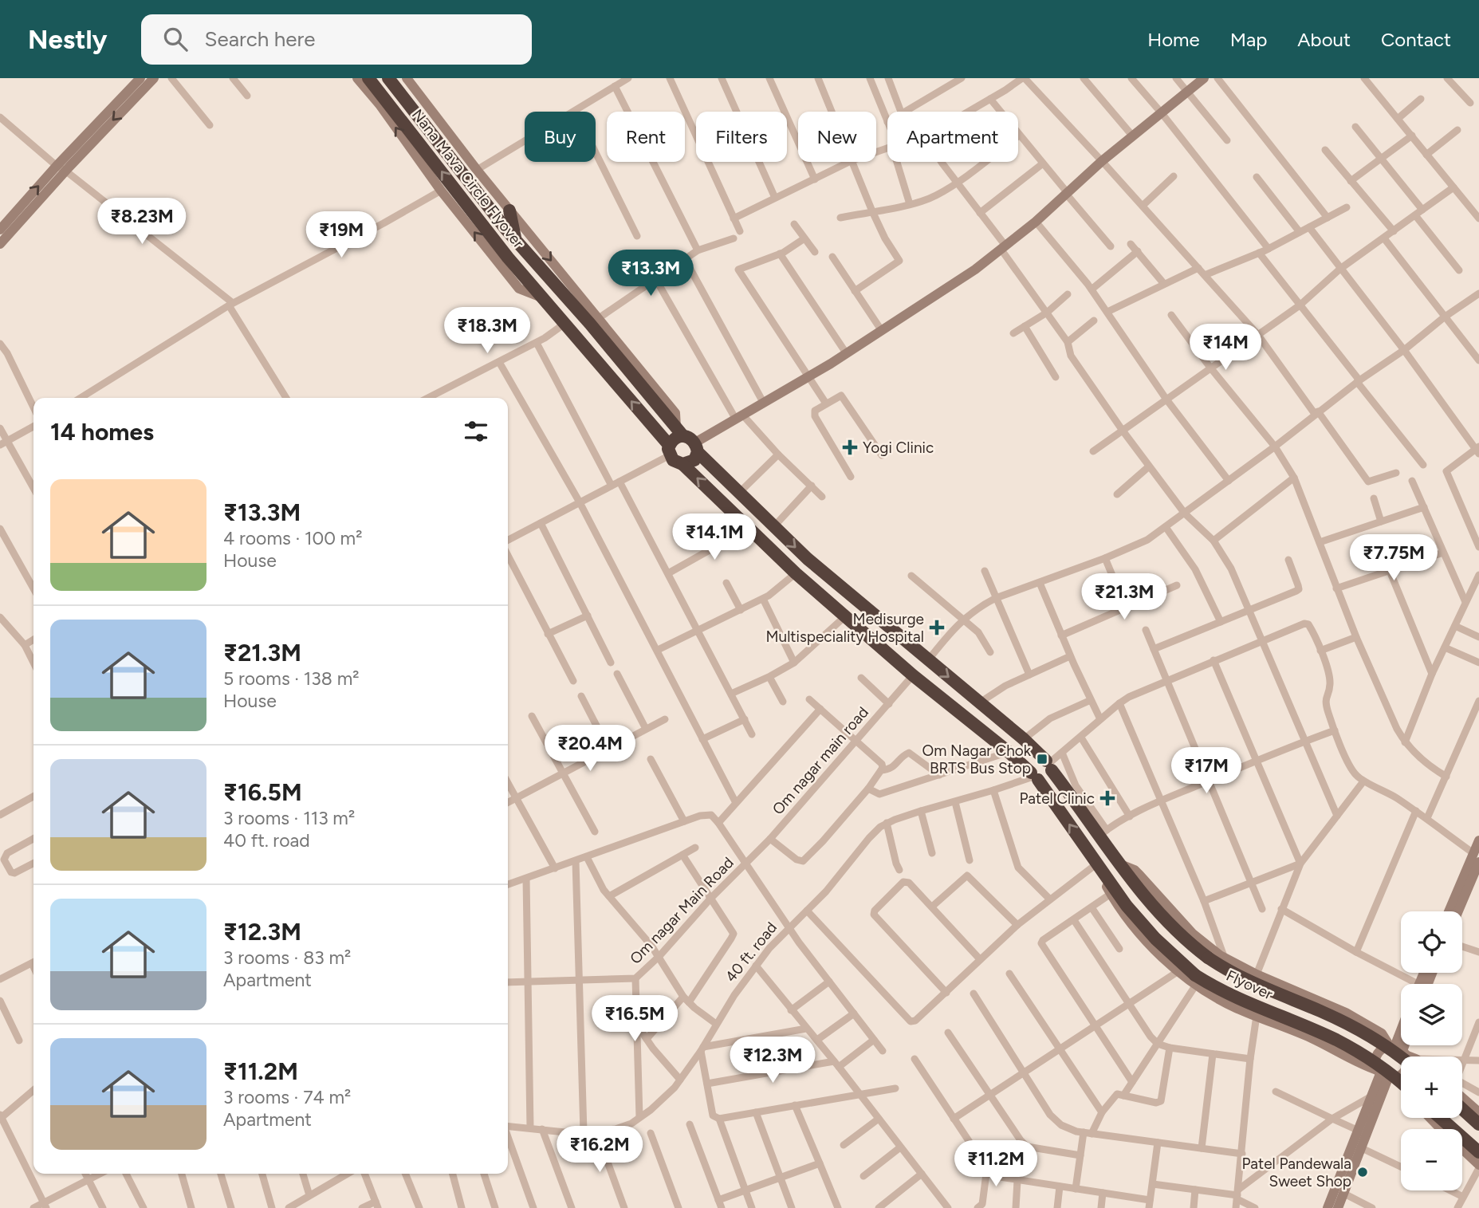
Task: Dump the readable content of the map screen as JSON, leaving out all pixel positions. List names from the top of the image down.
{
  "streets": {
    "highway": ["Nana Mava Circle Flyover", "Flyover"],
    "street": ["Om nagar main road", "Om nagar Main Road", "40 ft. road"]
  },
  "crossings": [
    ["Nana Mava Circle Flyover", "Flyover"],
    ["Om nagar main road", "Om nagar Main Road"],
    ["Om nagar main road", "Flyover"],
    ["40 ft. road", "Flyover"]
  ],
  "places": {
    "health": ["Yogi Clinic", "Medisurge Multispeciality Hospital", "Patel Clinic"],
    "transit": ["Om Nagar Chok BRTS Bus Stop"],
    "other": ["Patel Pandewala Sweet Shop"]
  },
  "page": {
    "header": "Nestly",
    "search": "Search here",
    "nav": [
      "Home",
      "Map",
      "About",
      "Contact"
    ],
    "chip": [
      "Buy",
      "Rent",
      "Filters",
      "New",
      "Apartment"
    ],
    "price": [
      "₹8.23M",
      "₹19M",
      "₹13.3M",
      "₹18.3M",
      "₹14M",
      "₹14.1M",
      "₹7.75M",
      "₹21.3M",
      "₹20.4M",
      "₹17M",
      "₹16.5M",
      "₹12.3M",
      "₹16.2M",
      "₹11.2M"
    ],
    "heading": "14 homes",
    "list": [
      {
        "name": "₹13.3M",
        "note": "4 rooms · 100 m² · House"
      },
      {
        "name": "₹21.3M",
        "note": "5 rooms · 138 m² · House"
      },
      {
        "name": "₹16.5M",
        "note": "3 rooms · 113 m² · 40 ft. road"
      },
      {
        "name": "₹12.3M",
        "note": "3 rooms · 83 m² · Apartment"
      },
      {
        "name": "₹11.2M",
        "note": "3 rooms · 74 m² · Apartment"
      }
    ],
    "map_buttons": ["+", "−"]
  }
}
